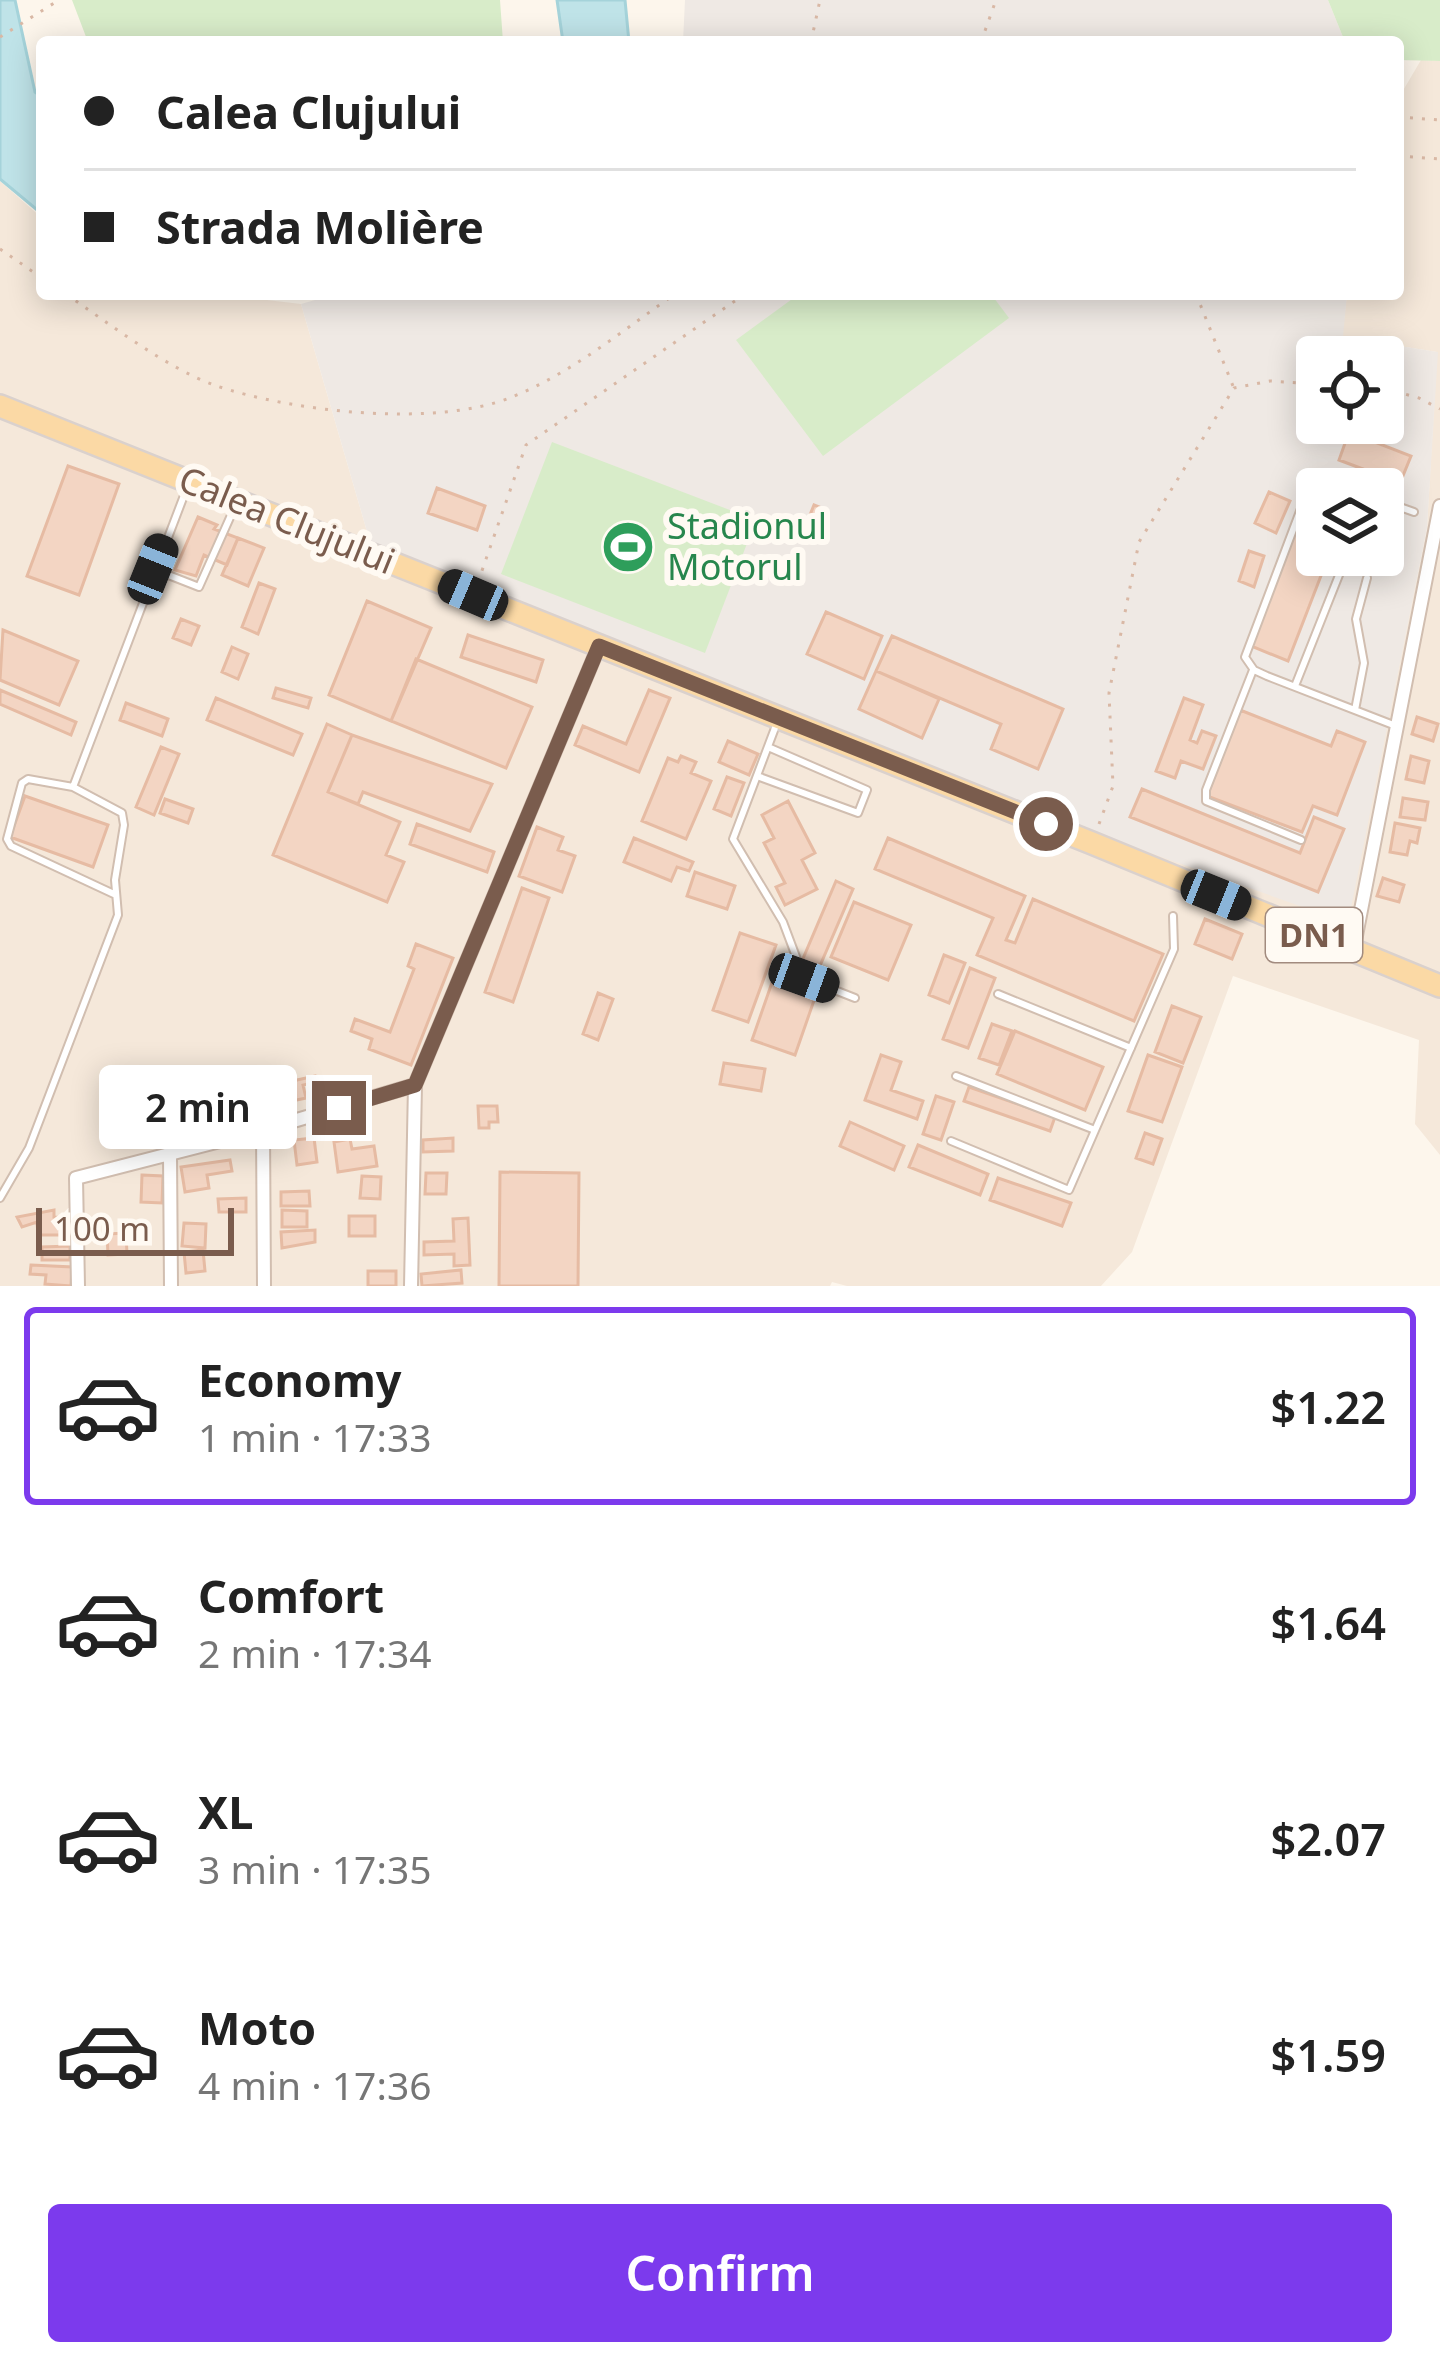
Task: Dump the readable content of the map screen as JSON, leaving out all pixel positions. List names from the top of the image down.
{
  "streets": {
    "main road": ["Calea Clujului", "DN1"]
  },
  "places": {
    "sports": ["Stadionul Motorul"]
  },
  "scale_bar": "100 m",
  "page": {
    "banner": ["Calea Clujului", "Strada Molière"],
    "bubble": "2 min",
    "scale": "100 m",
    "list": [
      {
        "name": "Economy",
        "note": "1 min · 17:33",
        "value": "$1.22"
      },
      {
        "name": "Comfort",
        "note": "2 min · 17:34",
        "value": "$1.64"
      },
      {
        "name": "XL",
        "note": "3 min · 17:35",
        "value": "$2.07"
      },
      {
        "name": "Moto",
        "note": "4 min · 17:36",
        "value": "$1.59"
      }
    ],
    "buttons": "Confirm"
  }
}
